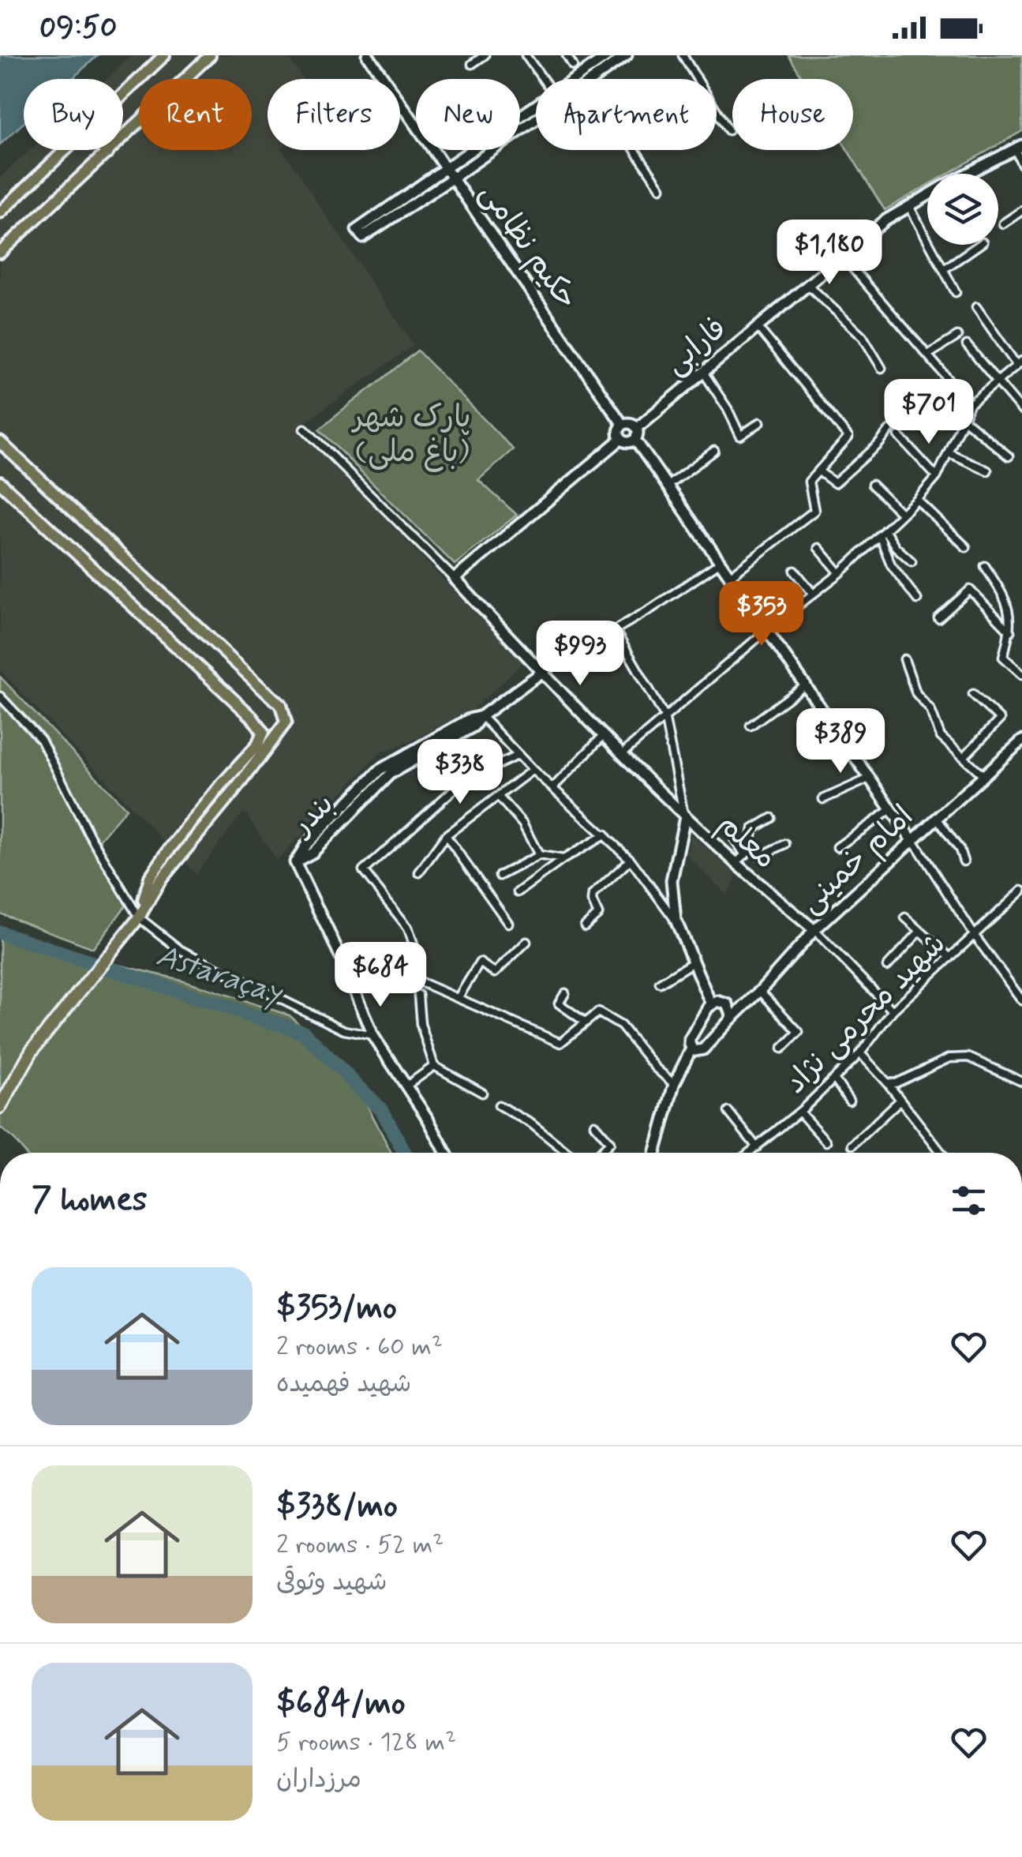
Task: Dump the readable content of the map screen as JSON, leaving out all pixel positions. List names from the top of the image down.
{
  "streets": {
    "street": [
      "حکیم نظامی",
      "فارابی",
      "بندر",
      "معلم",
      "امام خمینی",
      "شهید محرمی نژاد"
    ]
  },
  "crossings": [
    ["حکیم نظامی", "فارابی"],
    ["بندر", "معلم"],
    ["معلم", "امام خمینی"]
  ],
  "water": ["Astaraçay"],
  "parks": ["پارک شهر (باغ ملی)"],
  "page": {
    "status": "09:50",
    "chip": [
      "Buy",
      "Rent",
      "Filters",
      "New",
      "Apartment",
      "House"
    ],
    "price": [
      "$1,180",
      "$701",
      "$353",
      "$993",
      "$389",
      "$338",
      "$684"
    ],
    "heading": "7 homes",
    "list": [
      {
        "name": "$353/mo",
        "note": "2 rooms · 60 m² · شهید فهمیده"
      },
      {
        "name": "$338/mo",
        "note": "2 rooms · 52 m² · شهید وثوقی"
      },
      {
        "name": "$684/mo",
        "note": "5 rooms · 128 m² · مرزداران"
      }
    ]
  }
}
